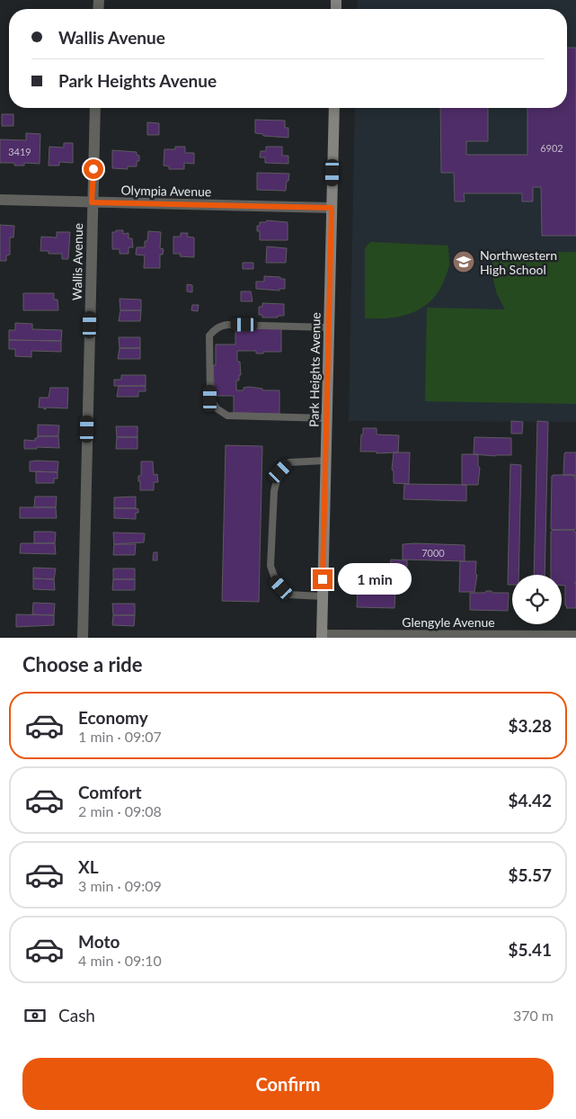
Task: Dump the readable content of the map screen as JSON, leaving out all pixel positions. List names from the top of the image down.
{
  "streets": {
    "main road": ["Park Heights Avenue"],
    "street": ["Olympia Avenue", "Wallis Avenue", "Glengyle Avenue"]
  },
  "crossings": [
    ["Olympia Avenue", "Wallis Avenue"],
    ["Olympia Avenue", "Park Heights Avenue"],
    ["Park Heights Avenue", "Glengyle Avenue"]
  ],
  "places": {
    "school or university": ["Northwestern High School"]
  },
  "house_numbers": ["6902", "3419", "7000"],
  "page": {
    "banner": ["Wallis Avenue", "Park Heights Avenue"],
    "bubble": "1 min",
    "heading": "Choose a ride",
    "list": [
      {
        "name": "Economy",
        "note": "1 min · 09:07",
        "value": "$3.28"
      },
      {
        "name": "Comfort",
        "note": "2 min · 09:08",
        "value": "$4.42"
      },
      {
        "name": "XL",
        "note": "3 min · 09:09",
        "value": "$5.57"
      },
      {
        "name": "Moto",
        "note": "4 min · 09:10",
        "value": "$5.41"
      }
    ],
    "pay": ["Cash", "370 m"],
    "buttons": "Confirm"
  }
}
